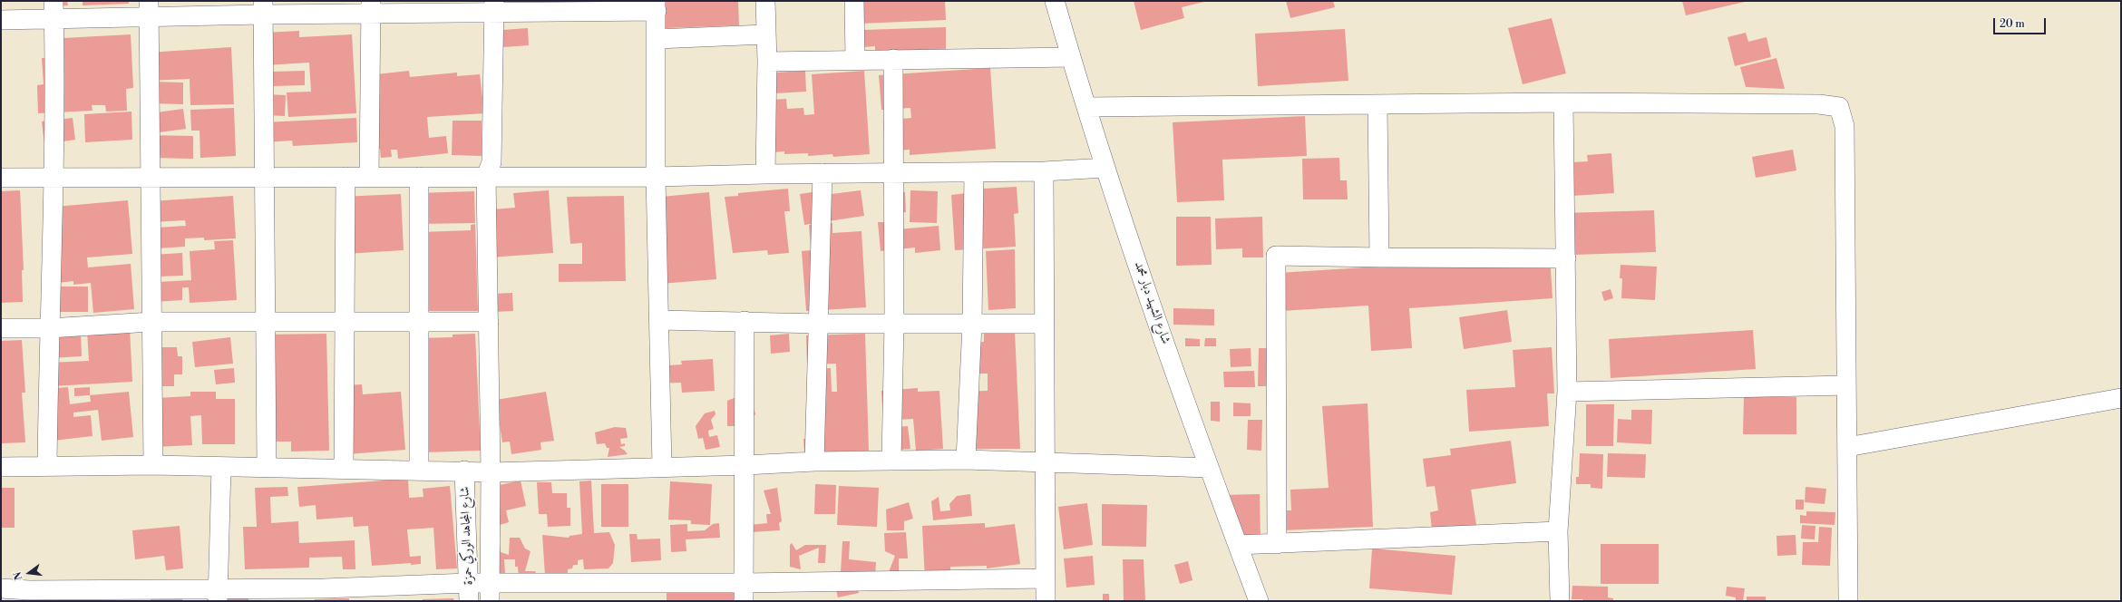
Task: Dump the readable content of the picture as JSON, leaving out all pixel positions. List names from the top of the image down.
{
  "streets": {
    "street": ["شارع الشهيد دبار محمد", "شارع المجاهد الوركي حمزة"]
  },
  "scale_bar": "20 m",
  "north": "left"
}
